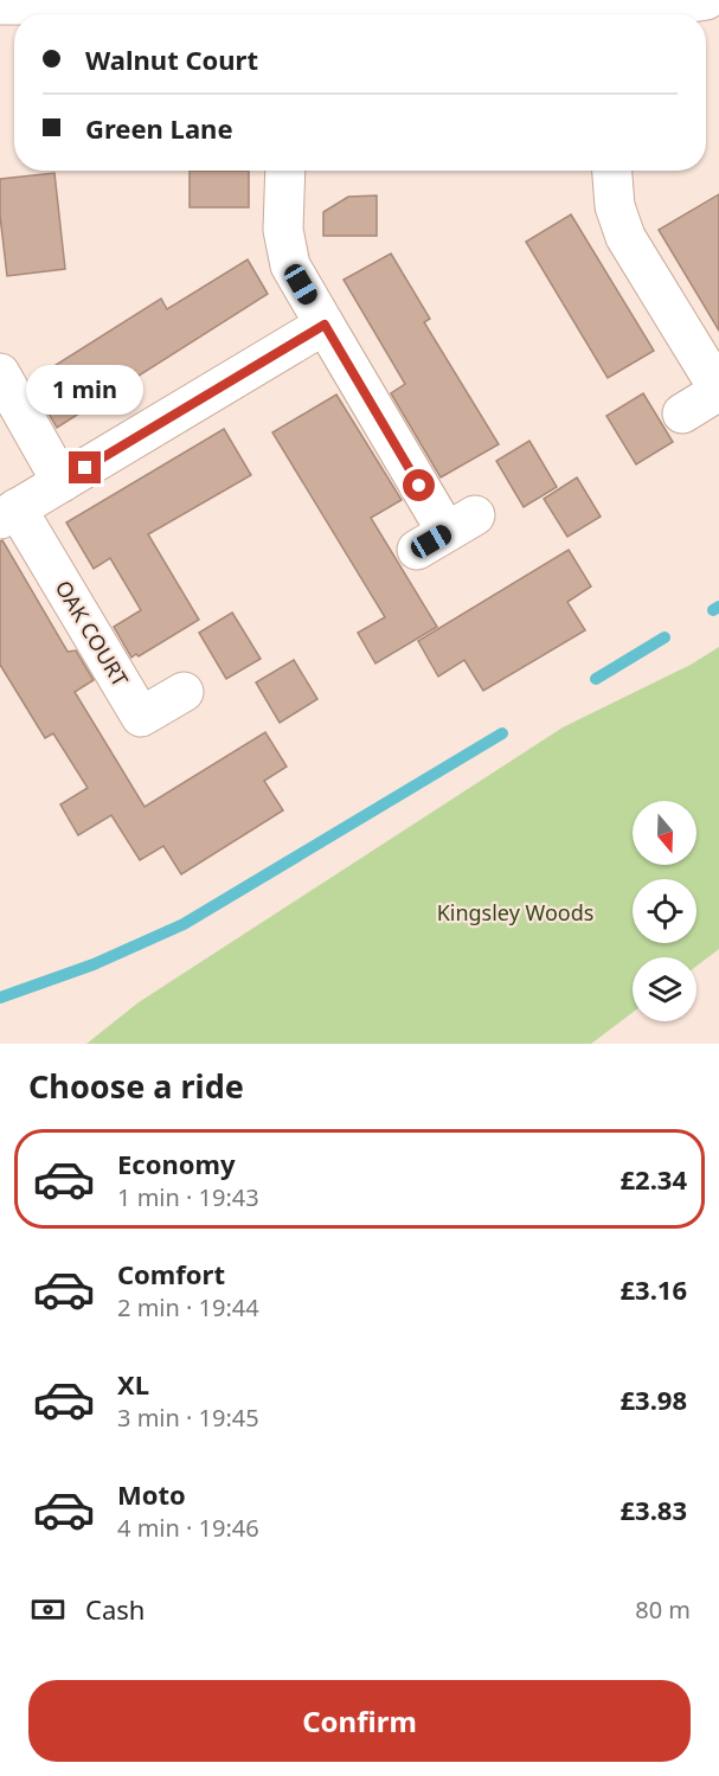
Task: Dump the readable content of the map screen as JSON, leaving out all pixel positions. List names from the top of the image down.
{
  "streets": {
    "street": ["OAK COURT"]
  },
  "parks": ["Kingsley Woods"],
  "north": "bottom",
  "page": {
    "banner": ["Walnut Court", "Green Lane"],
    "bubble": "1 min",
    "heading": "Choose a ride",
    "list": [
      {
        "name": "Economy",
        "note": "1 min · 19:43",
        "value": "£2.34"
      },
      {
        "name": "Comfort",
        "note": "2 min · 19:44",
        "value": "£3.16"
      },
      {
        "name": "XL",
        "note": "3 min · 19:45",
        "value": "£3.98"
      },
      {
        "name": "Moto",
        "note": "4 min · 19:46",
        "value": "£3.83"
      }
    ],
    "pay": ["Cash", "80 m"],
    "buttons": "Confirm"
  }
}
